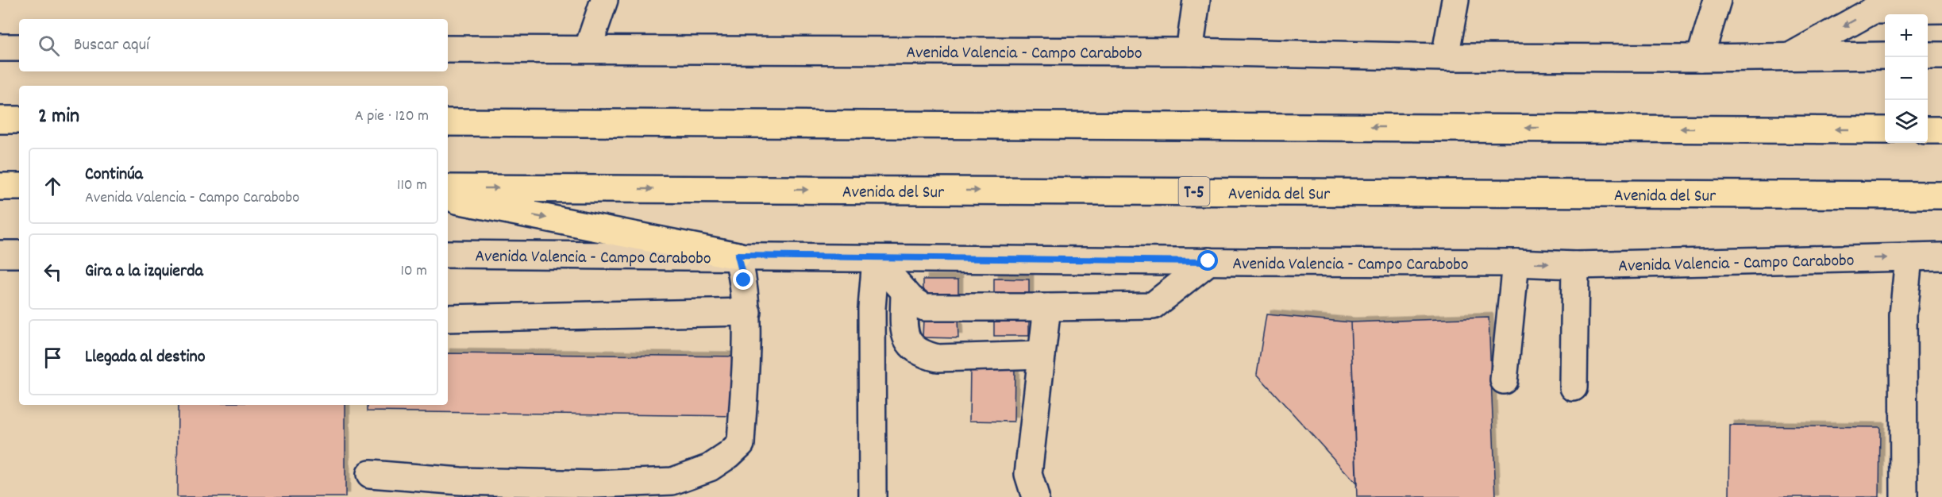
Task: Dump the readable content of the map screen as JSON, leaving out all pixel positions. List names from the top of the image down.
{
  "streets": {
    "highway": ["Avenida del Sur", "T-5"],
    "street": ["Avenida Valencia - Campo Carabobo"]
  },
  "page": {
    "map_buttons": ["+", "−"],
    "search": "Buscar aquí",
    "heading": ["2 min", "A pie · 120 m"],
    "list": [
      ["Continúa", "Avenida Valencia - Campo Carabobo", "110 m"],
      ["Gira a la izquierda", "10 m"],
      "Llegada al destino"
    ]
  }
}
